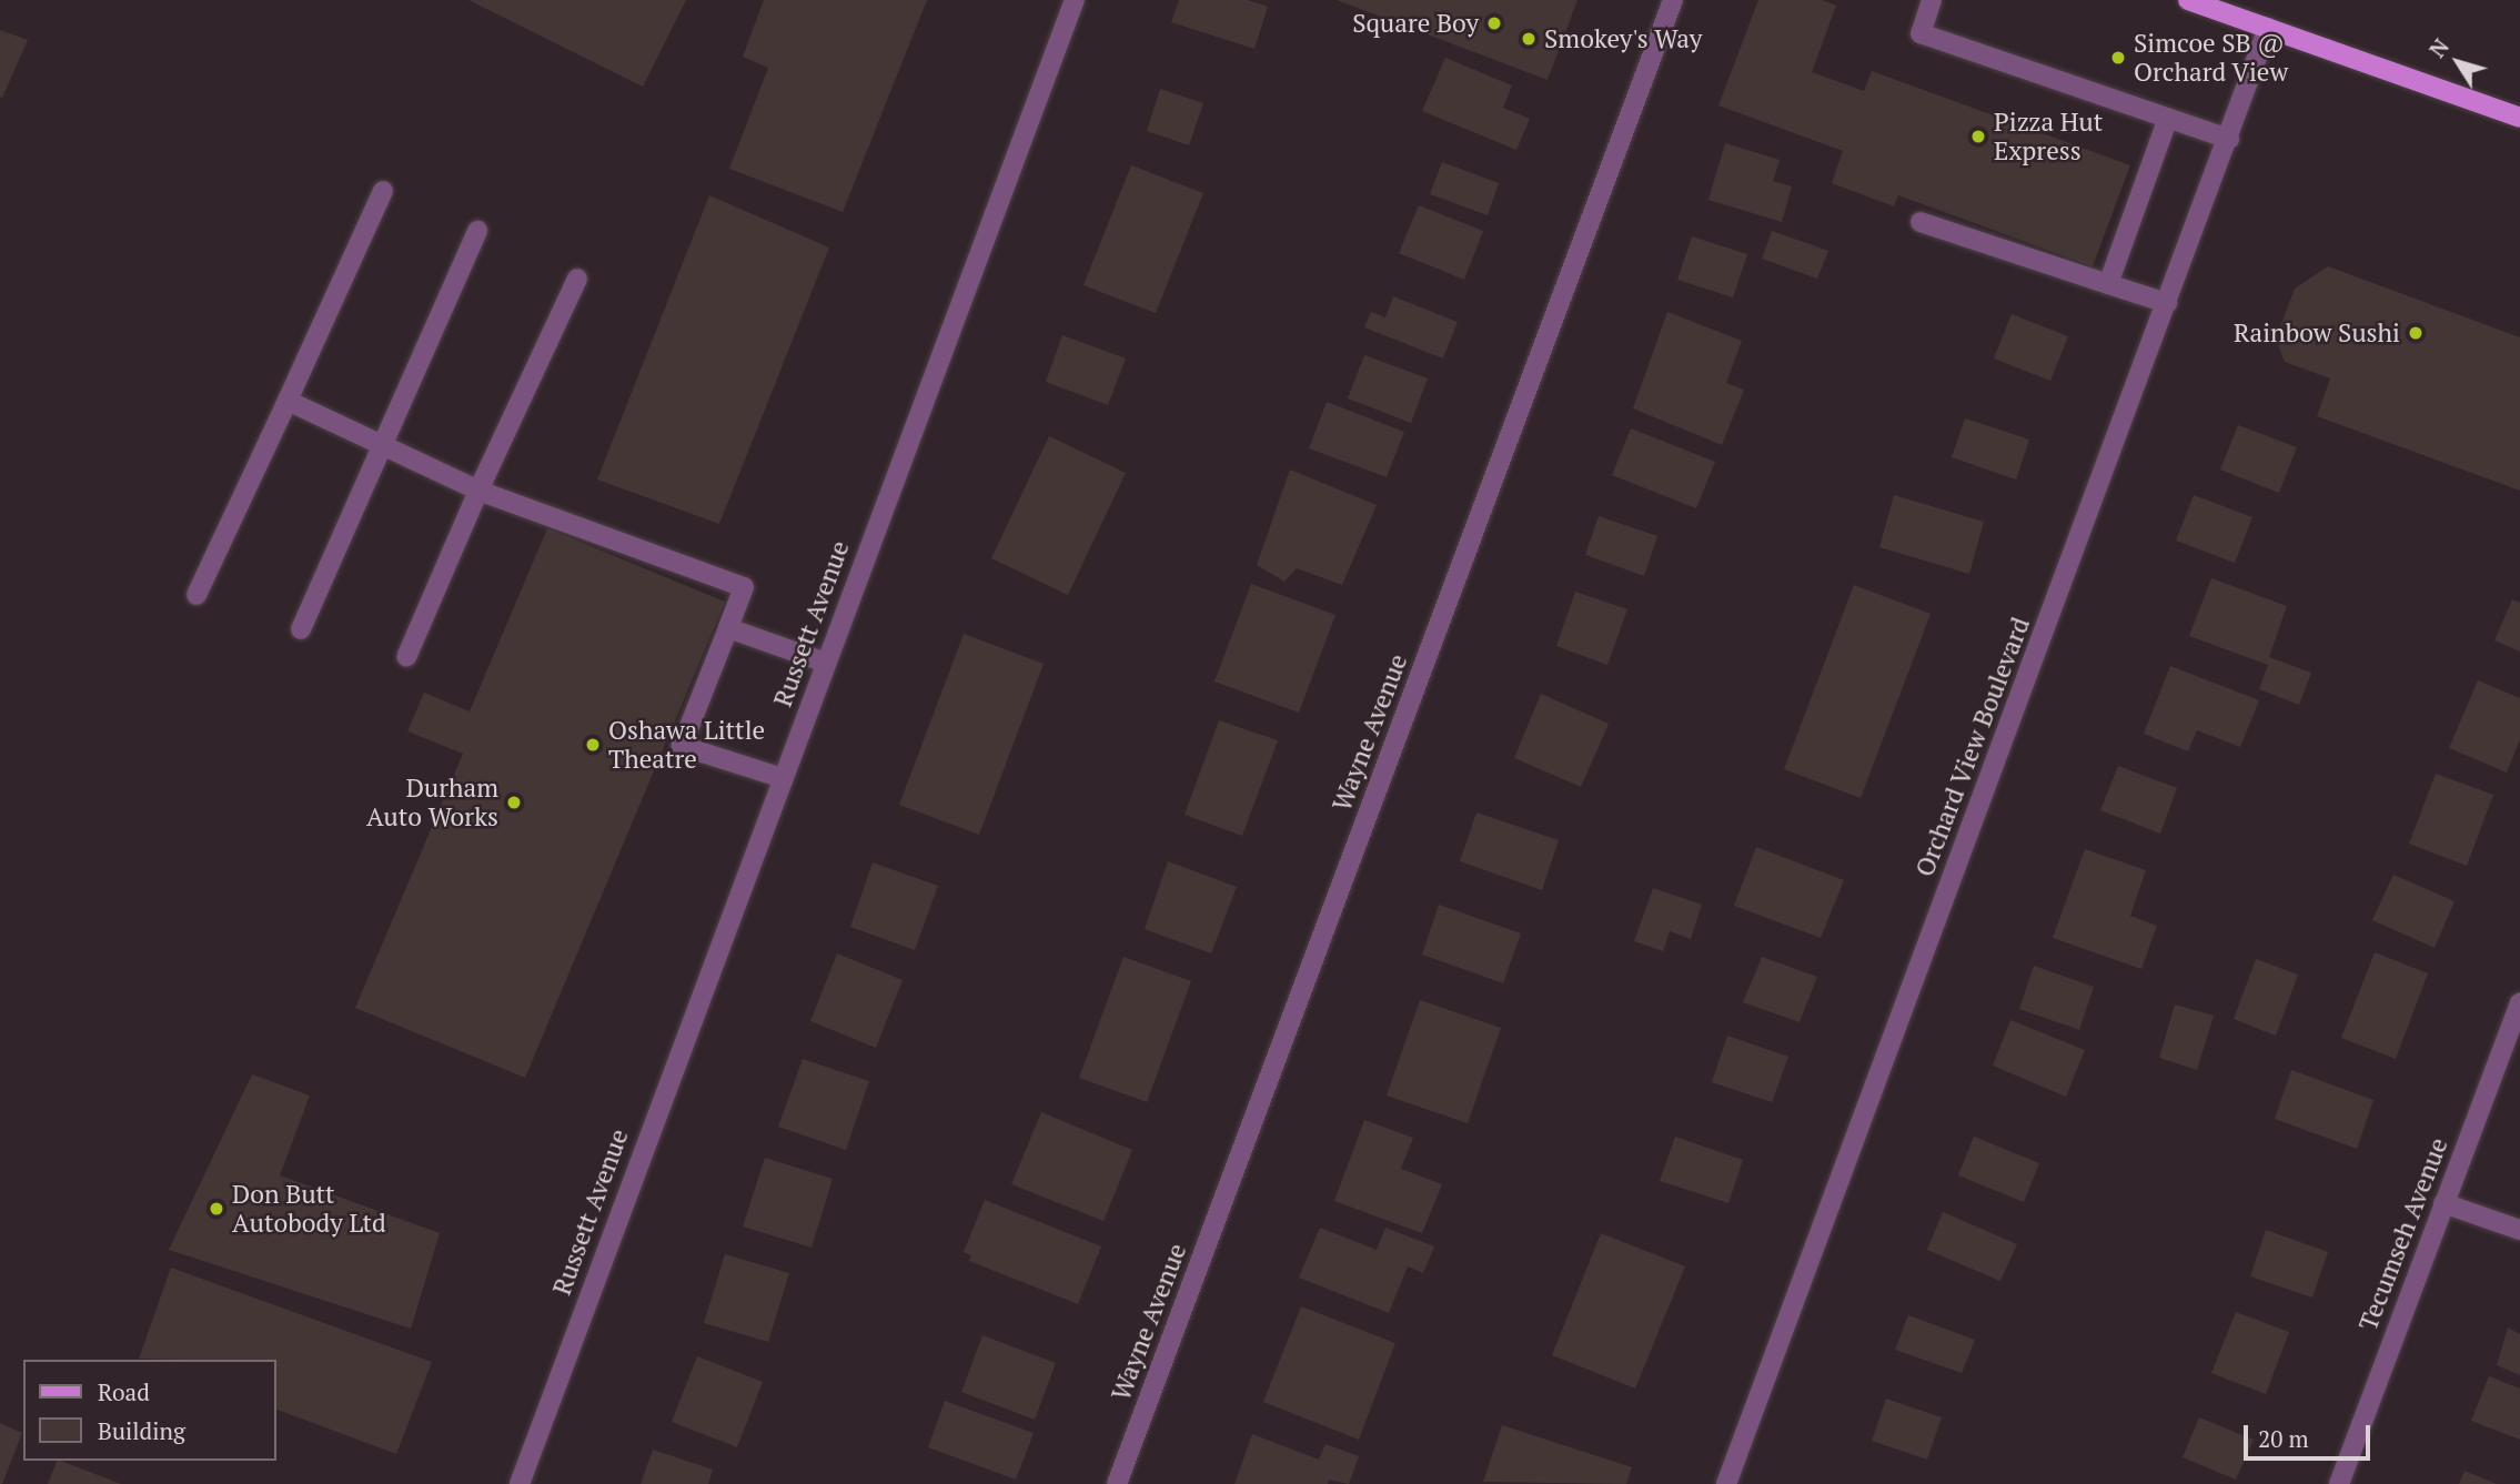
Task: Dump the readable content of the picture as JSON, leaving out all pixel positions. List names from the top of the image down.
{
  "streets": {
    "street": [
      "Russett Avenue",
      "Wayne Avenue",
      "Orchard View Boulevard",
      "Tecumseh Avenue"
    ]
  },
  "places": [
    "Square Boy",
    "Smokey's Way",
    "Simcoe SB @ Orchard View",
    "Pizza Hut Express",
    "Rainbow Sushi",
    "Oshawa Little Theatre",
    "Durham Auto Works",
    "Don Butt Autobody Ltd"
  ],
  "legend": ["Road", "Building"],
  "scale_bar": "20 m",
  "north": "top left"
}
